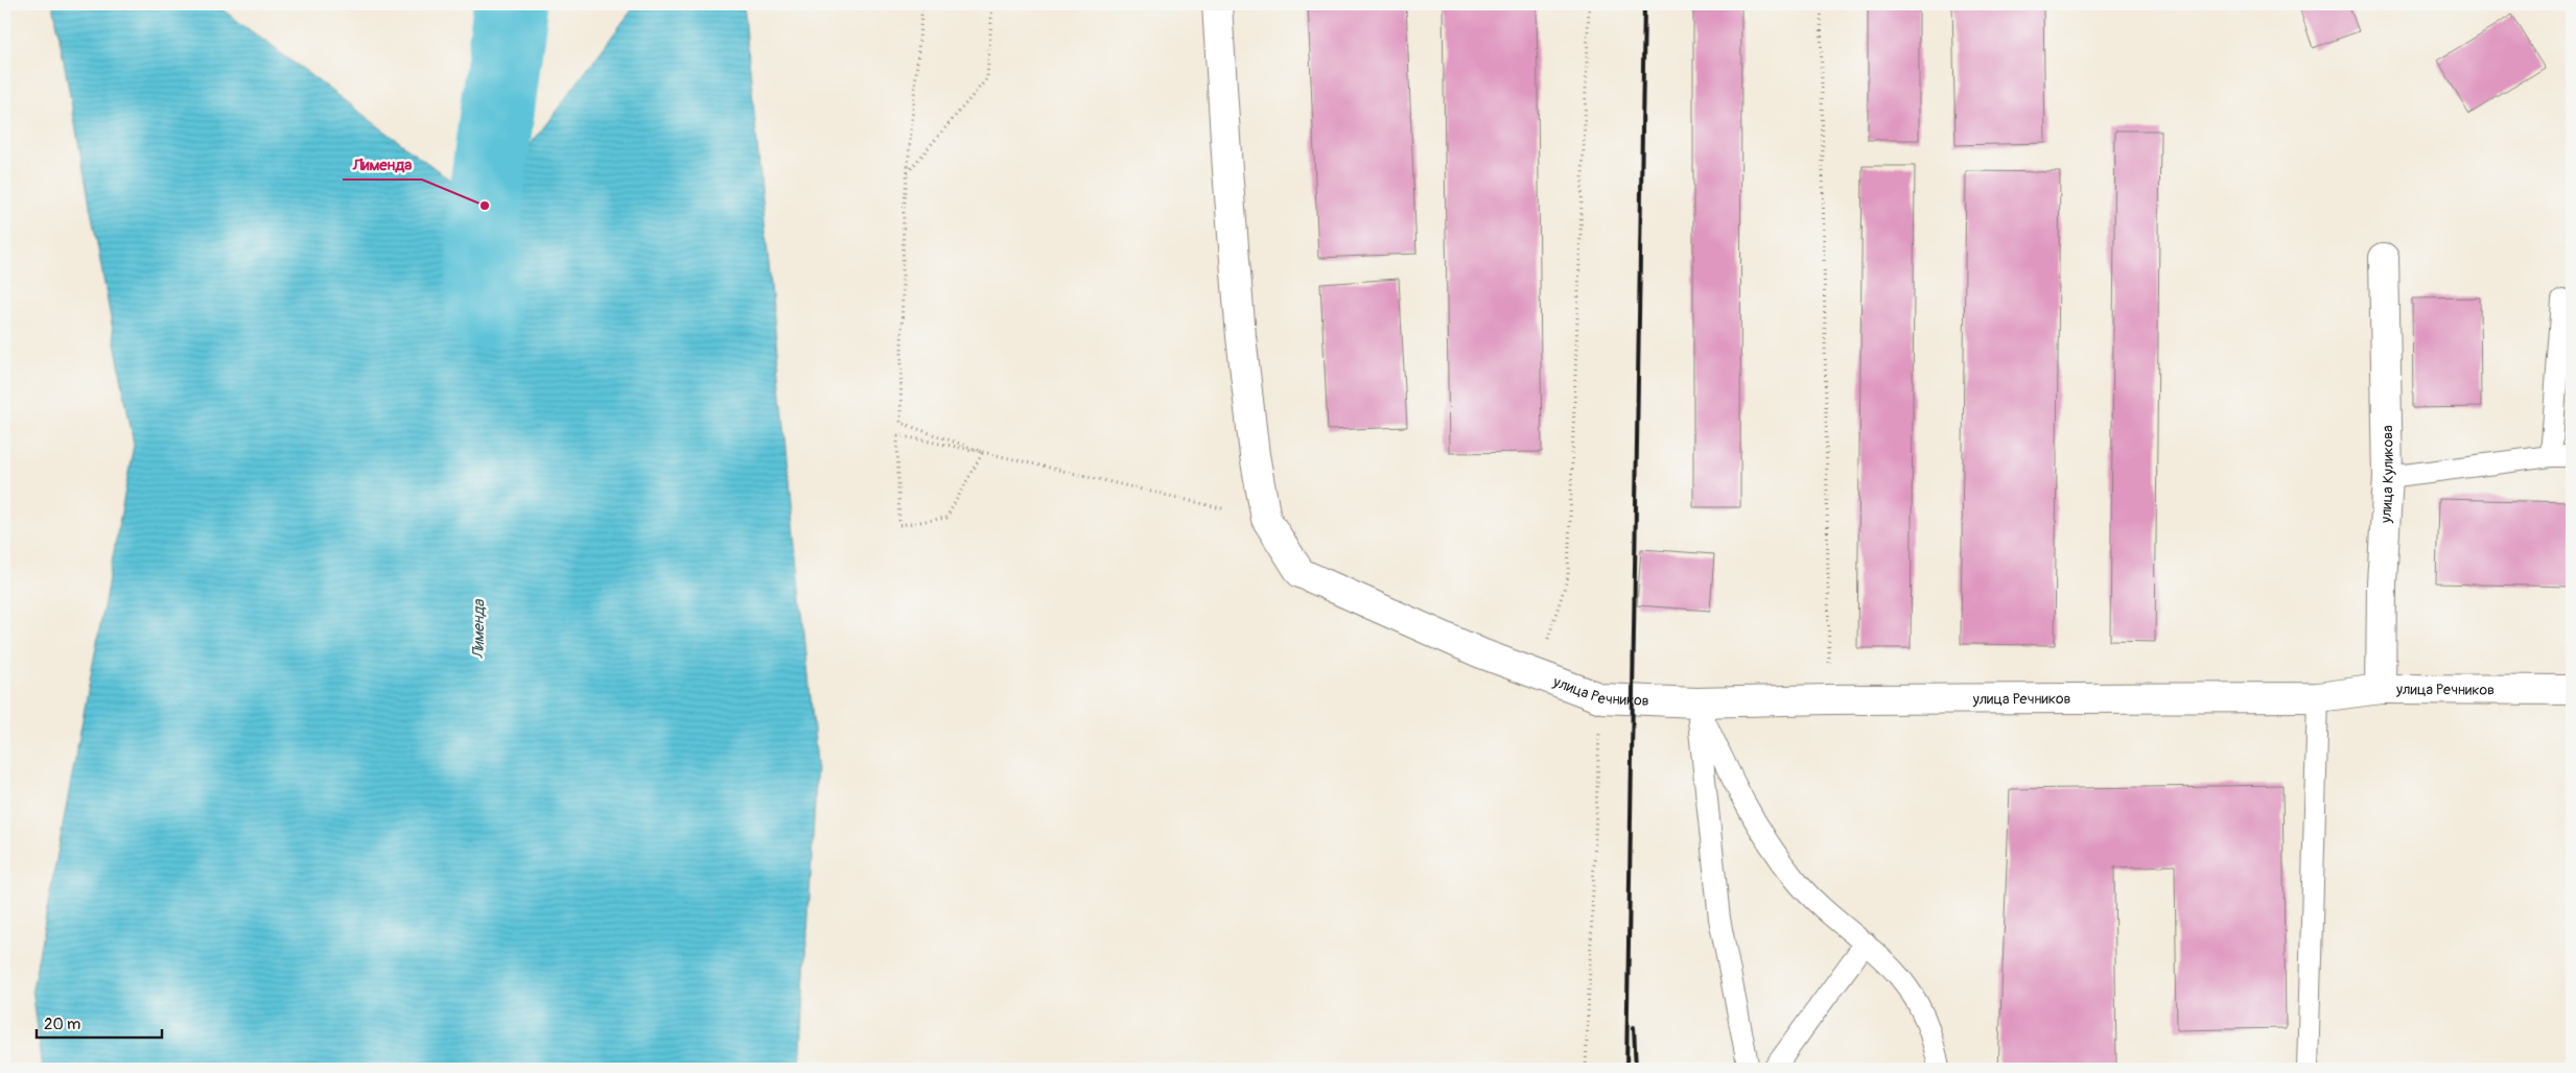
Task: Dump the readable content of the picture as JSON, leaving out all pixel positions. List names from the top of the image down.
{
  "streets": {
    "street": ["улица Куликова", "улица Речников"]
  },
  "crossings": [
    ["улица Куликова", "улица Речников"]
  ],
  "water": ["Лименда"],
  "places": ["Лименда"],
  "scale_bar": "20 m"
}
